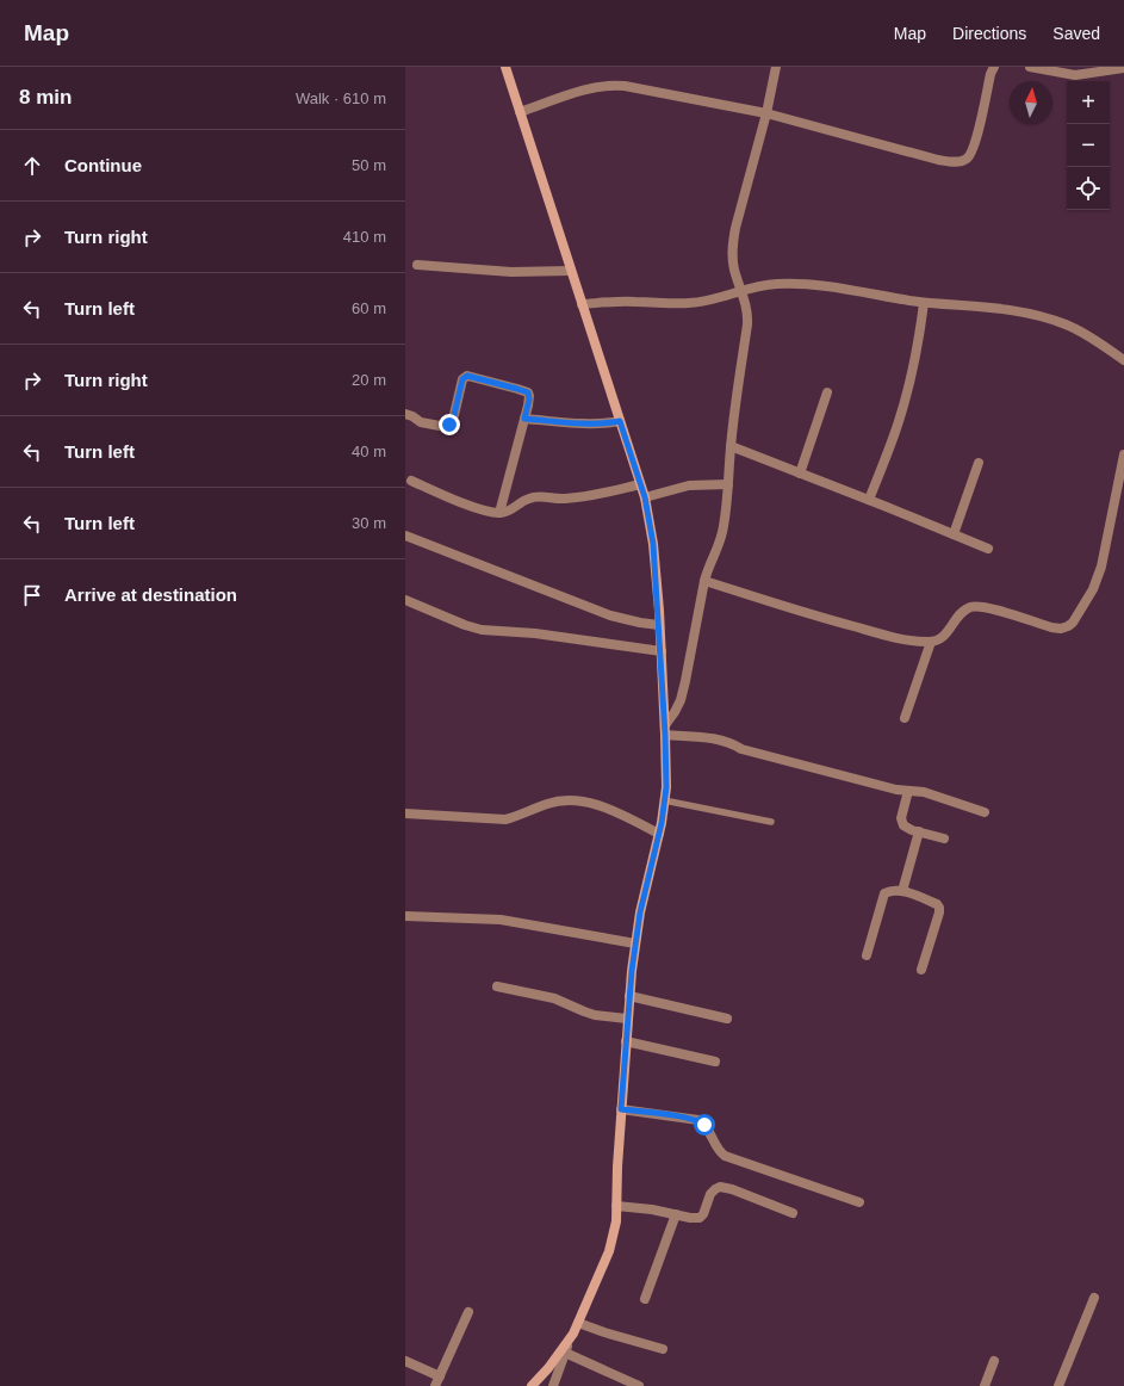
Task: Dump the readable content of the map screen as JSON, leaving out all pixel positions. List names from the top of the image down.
{
  "north": "top",
  "page": {
    "header": "Map",
    "nav": ["Map", "Directions", "Saved"],
    "heading": ["8 min", "Walk · 610 m"],
    "map_buttons": ["+", "−"],
    "list": [
      ["Continue", "50 m"],
      ["Turn right", "410 m"],
      ["Turn left", "60 m"],
      ["Turn right", "20 m"],
      ["Turn left", "40 m"],
      ["Turn left", "30 m"],
      "Arrive at destination"
    ]
  }
}
